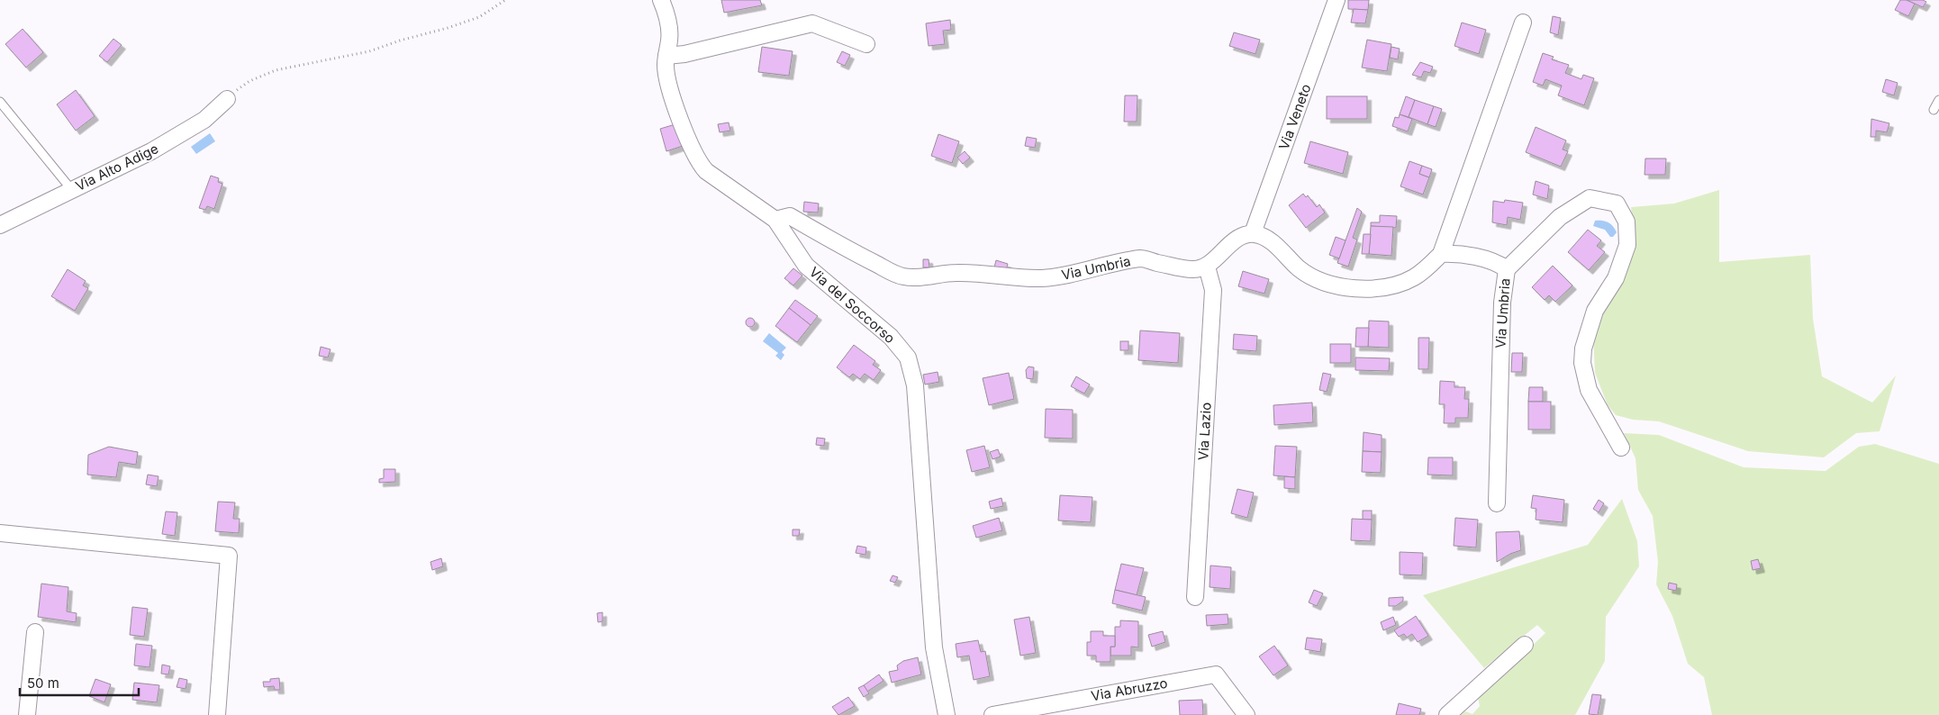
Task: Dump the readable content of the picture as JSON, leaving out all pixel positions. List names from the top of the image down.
{
  "streets": {
    "street": [
      "Via Veneto",
      "Via Alto Adige",
      "Via Umbria",
      "Via del Soccorso",
      "Via Lazio",
      "Via Abruzzo"
    ]
  },
  "crossings": [
    ["Via Umbria", "Via del Soccorso"],
    ["Via Umbria", "Via Lazio"]
  ],
  "scale_bar": "50 m"
}
